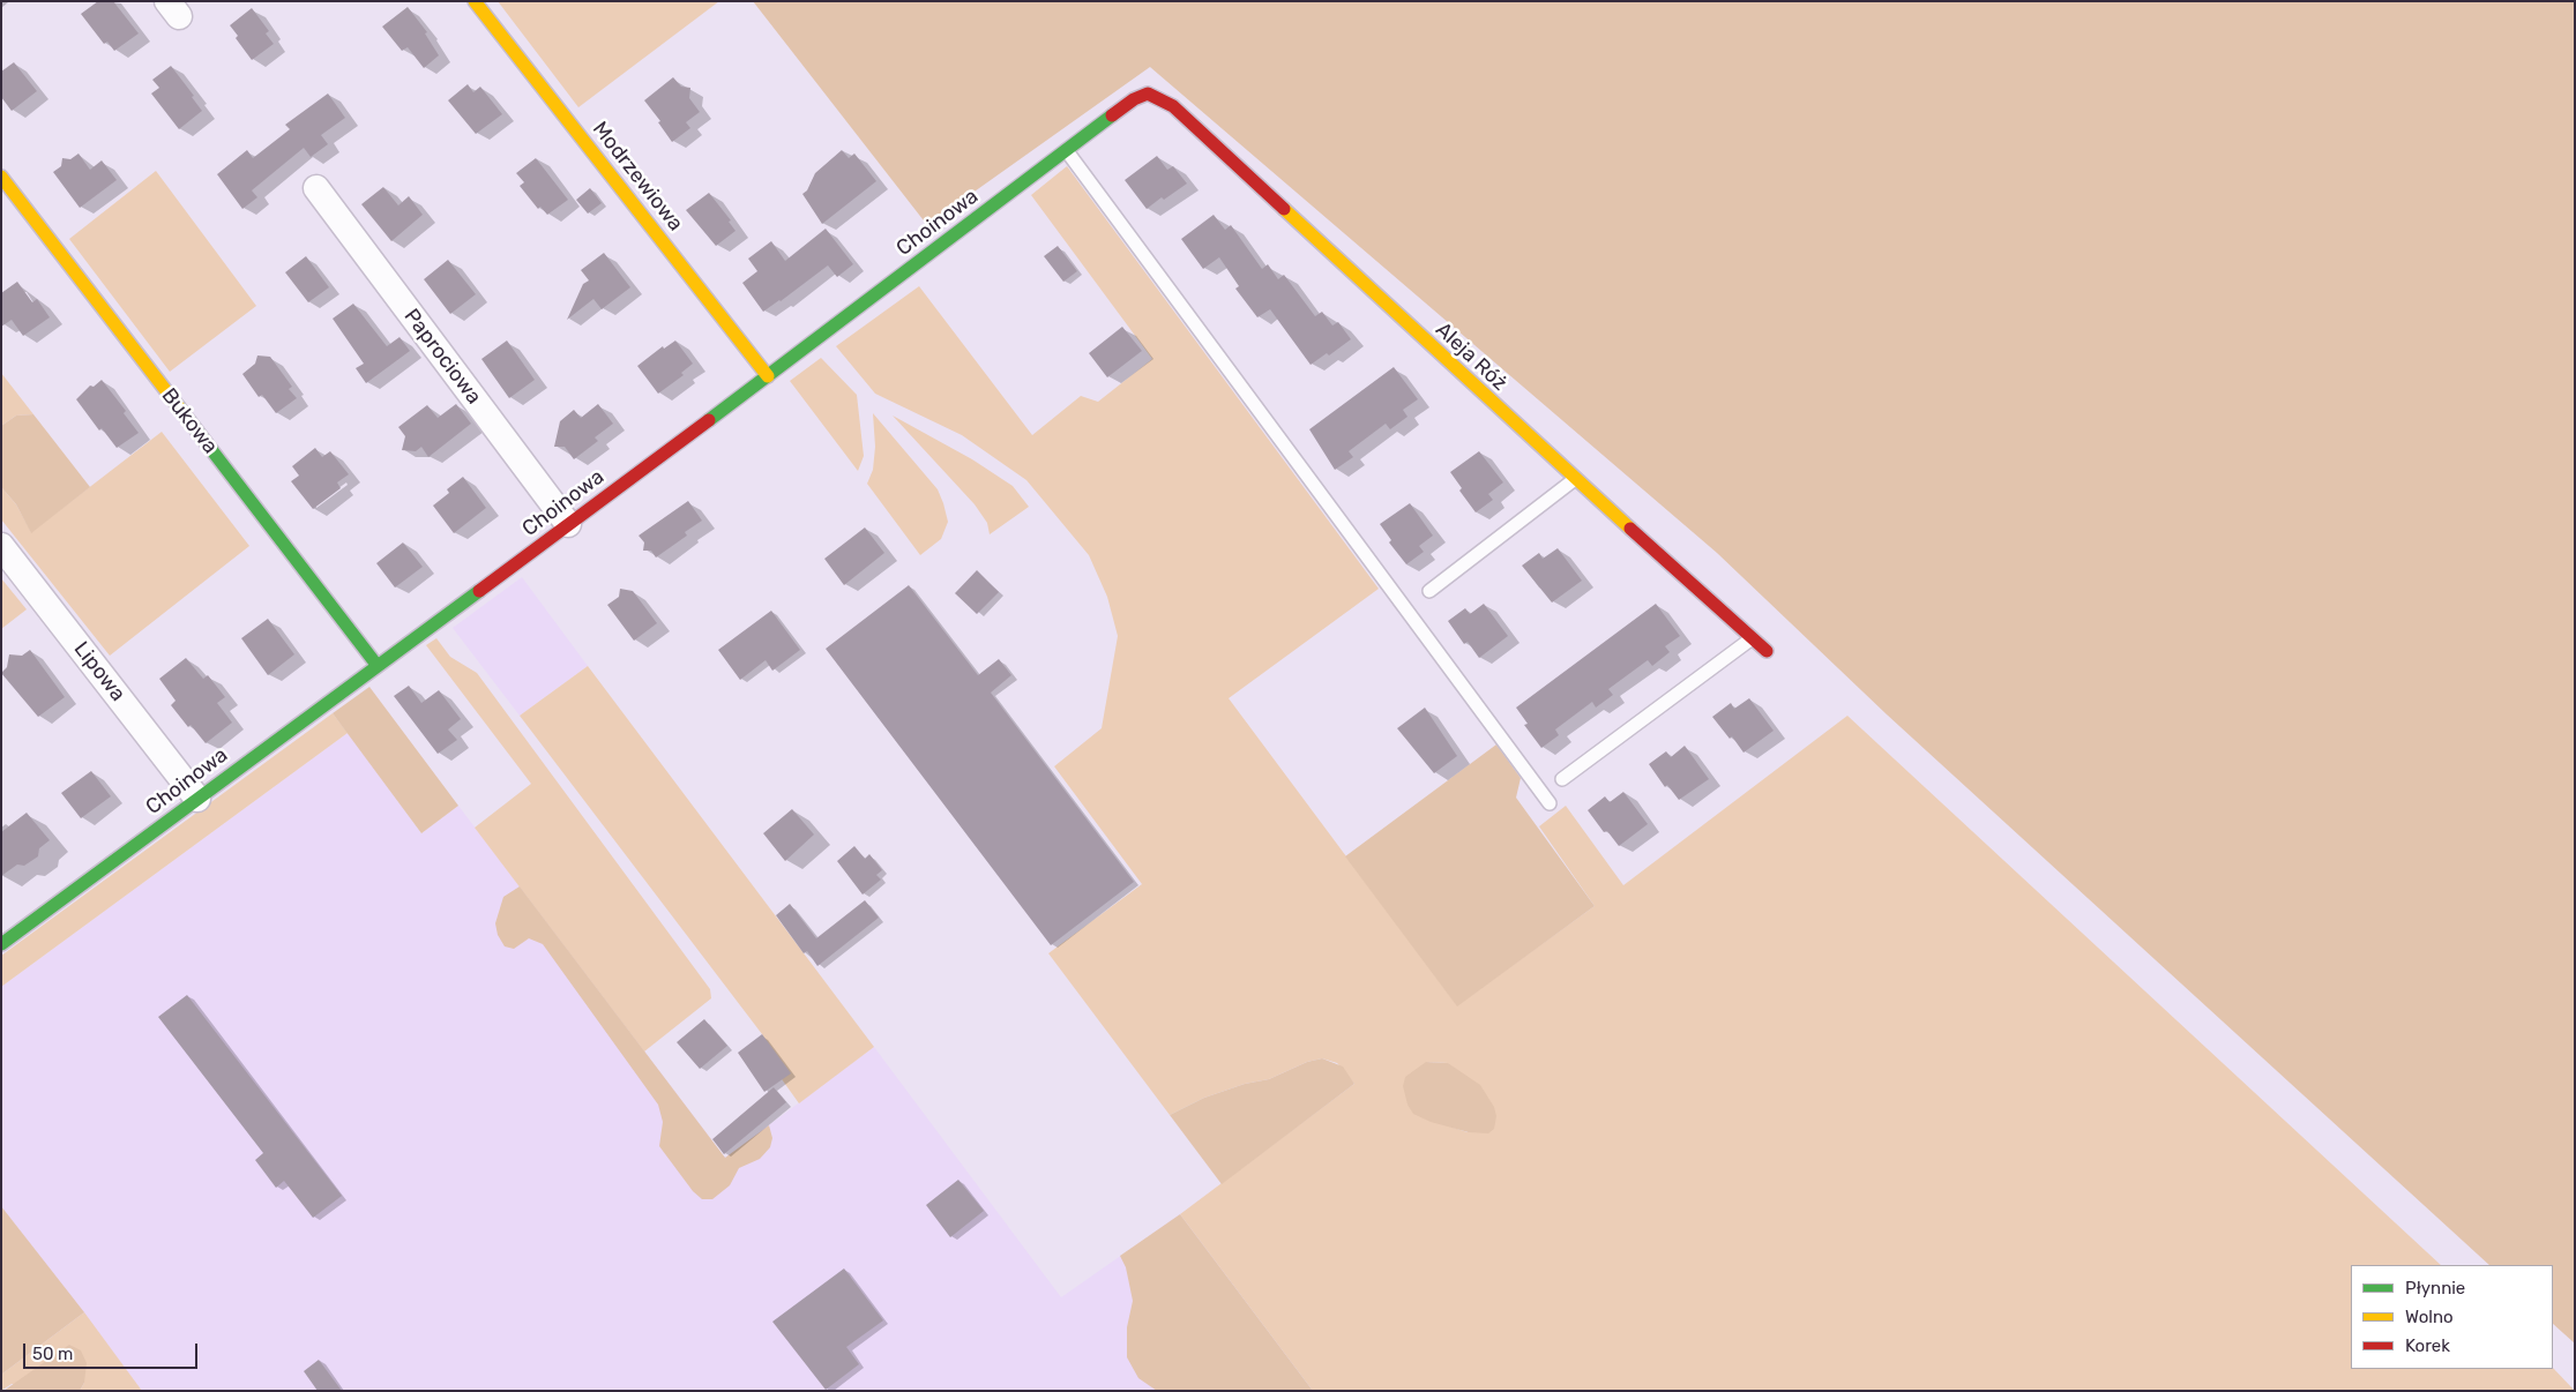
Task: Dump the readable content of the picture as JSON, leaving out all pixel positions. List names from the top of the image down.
{
  "streets": {
    "street": [
      "Modrzewiowa",
      "Choinowa",
      "Paprociowa",
      "Aleja Róż",
      "Bukowa",
      "Lipowa"
    ]
  },
  "crossings": [
    ["Modrzewiowa", "Choinowa"],
    ["Choinowa", "Paprociowa"],
    ["Choinowa", "Aleja Róż"],
    ["Choinowa", "Bukowa"],
    ["Choinowa", "Lipowa"]
  ],
  "legend": ["Płynnie", "Wolno", "Korek"],
  "scale_bar": "50 m"
}
